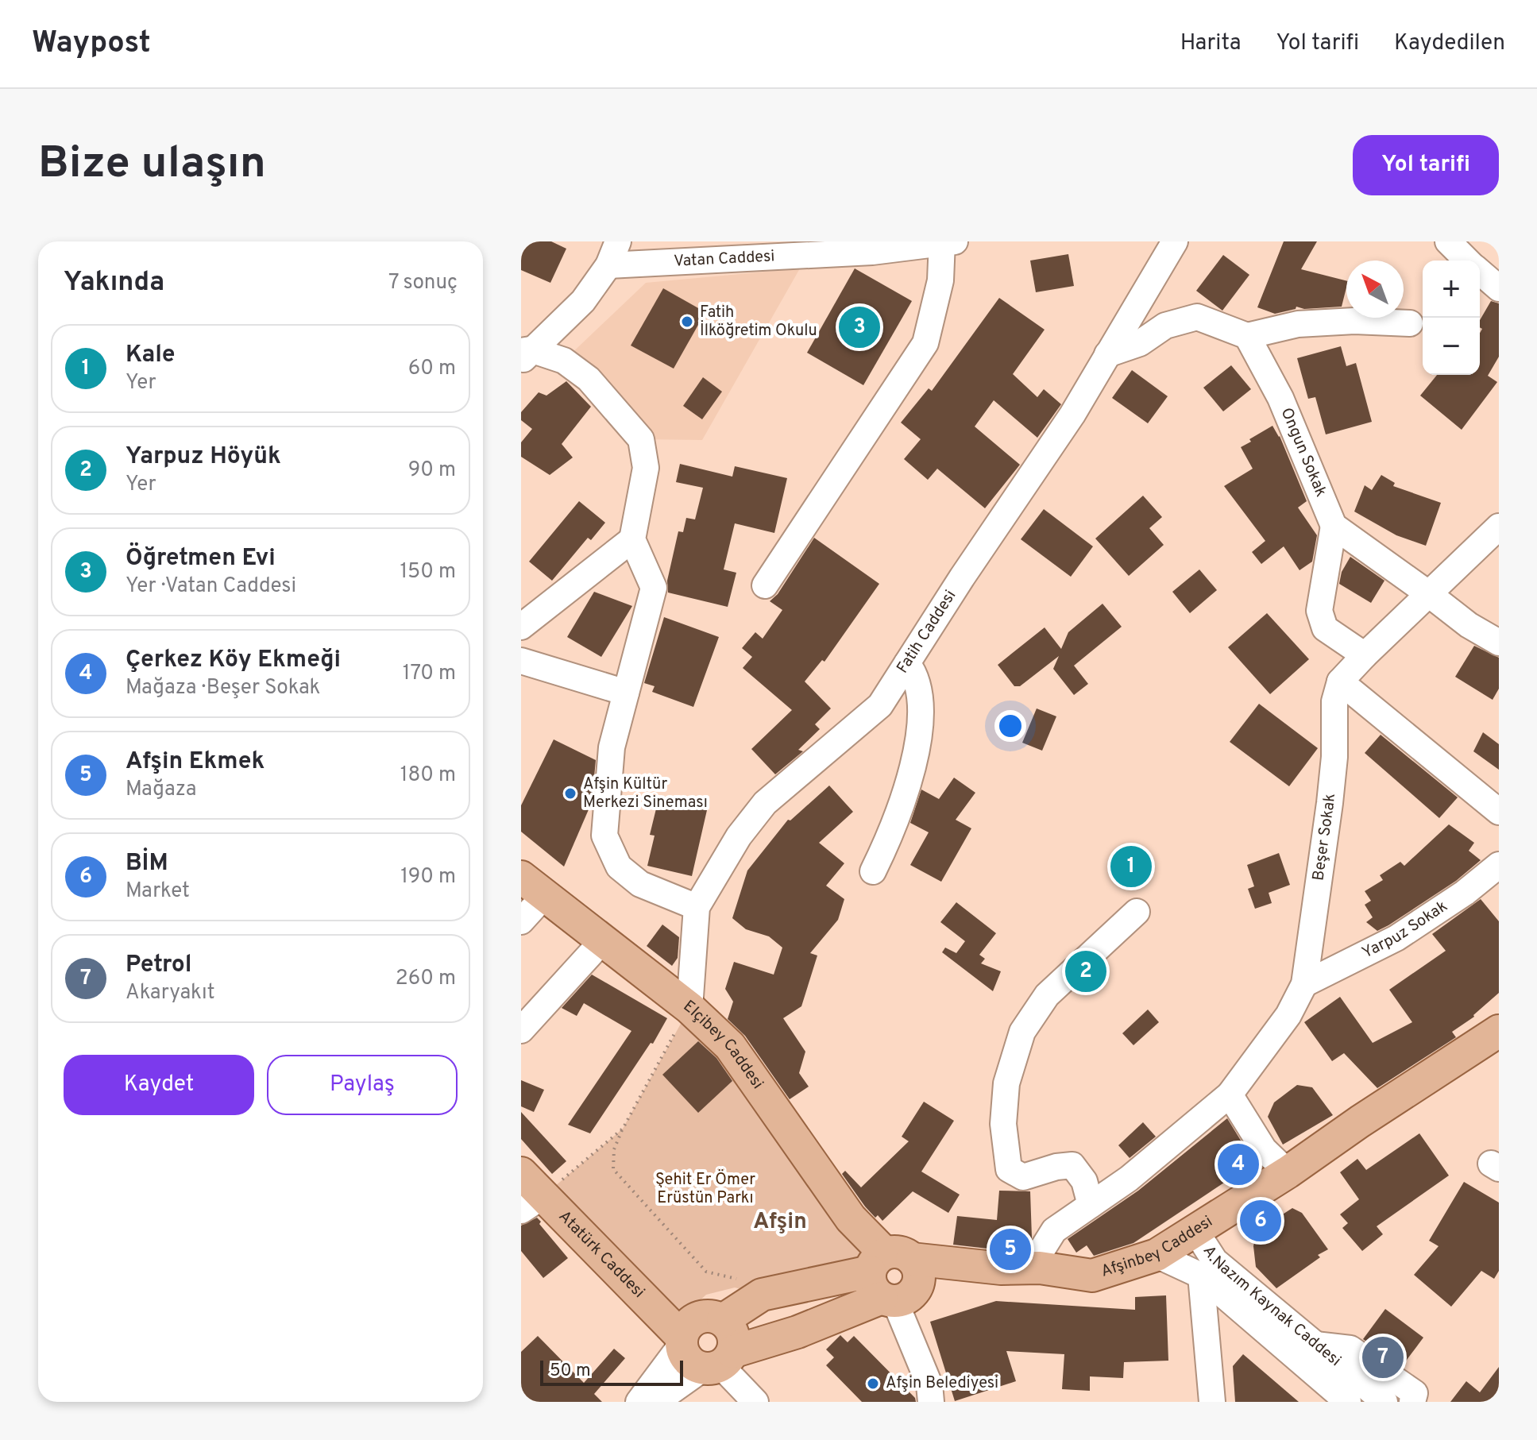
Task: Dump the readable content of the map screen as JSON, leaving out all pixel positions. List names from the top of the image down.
{
  "streets": {
    "main road": ["Elçibey Caddesi", "Afşinbey Caddesi", "Atatürk Caddesi"],
    "street": [
      "Vatan Caddesi",
      "Ongun Sokak",
      "Fatih Caddesi",
      "Beşer Sokak",
      "Yarpuz Sokak",
      "A.Nazım Kaynak Caddesi"
    ]
  },
  "crossings": [
    ["Fatih Caddesi", "Elçibey Caddesi"],
    ["Beşer Sokak", "Yarpuz Sokak"],
    ["Beşer Sokak", "Afşinbey Caddesi"],
    ["Elçibey Caddesi", "Afşinbey Caddesi"],
    ["Afşinbey Caddesi", "A.Nazım Kaynak Caddesi"]
  ],
  "districts": ["Afşin"],
  "parks": ["Şehit Er Ömer Erüstün Parkı"],
  "places": ["Fatih İlköğretim Okulu", "Afşin Kültür Merkezi Sineması", "Afşin Belediyesi"],
  "scale_bar": "50 m",
  "north": "top left",
  "page": {
    "header": "Waypost",
    "nav": ["Harita", "Yol tarifi", "Kaydedilen"],
    "buttons": [
      "Yol tarifi",
      ["Kaydet", "Paylaş"]
    ],
    "title": "Bize ulaşın",
    "heading": ["Yakında", "7 sonuç"],
    "map_buttons": ["+", "−"],
    "pins": [
      "3",
      "1",
      "2",
      "4",
      "6",
      "5",
      "7"
    ],
    "list": [
      {
        "mark": "1",
        "name": "Kale",
        "note": "Yer",
        "value": "60 m"
      },
      {
        "mark": "2",
        "name": "Yarpuz Höyük",
        "note": "Yer",
        "value": "90 m"
      },
      {
        "mark": "3",
        "name": "Öğretmen Evi",
        "note": "Yer · Vatan Caddesi",
        "value": "150 m"
      },
      {
        "mark": "4",
        "name": "Çerkez Köy Ekmeği",
        "note": "Mağaza · Beşer Sokak",
        "value": "170 m"
      },
      {
        "mark": "5",
        "name": "Afşin Ekmek",
        "note": "Mağaza",
        "value": "180 m"
      },
      {
        "mark": "6",
        "name": "BİM",
        "note": "Market",
        "value": "190 m"
      },
      {
        "mark": "7",
        "name": "Petrol",
        "note": "Akaryakıt",
        "value": "260 m"
      }
    ],
    "scale": "50 m"
  }
}
